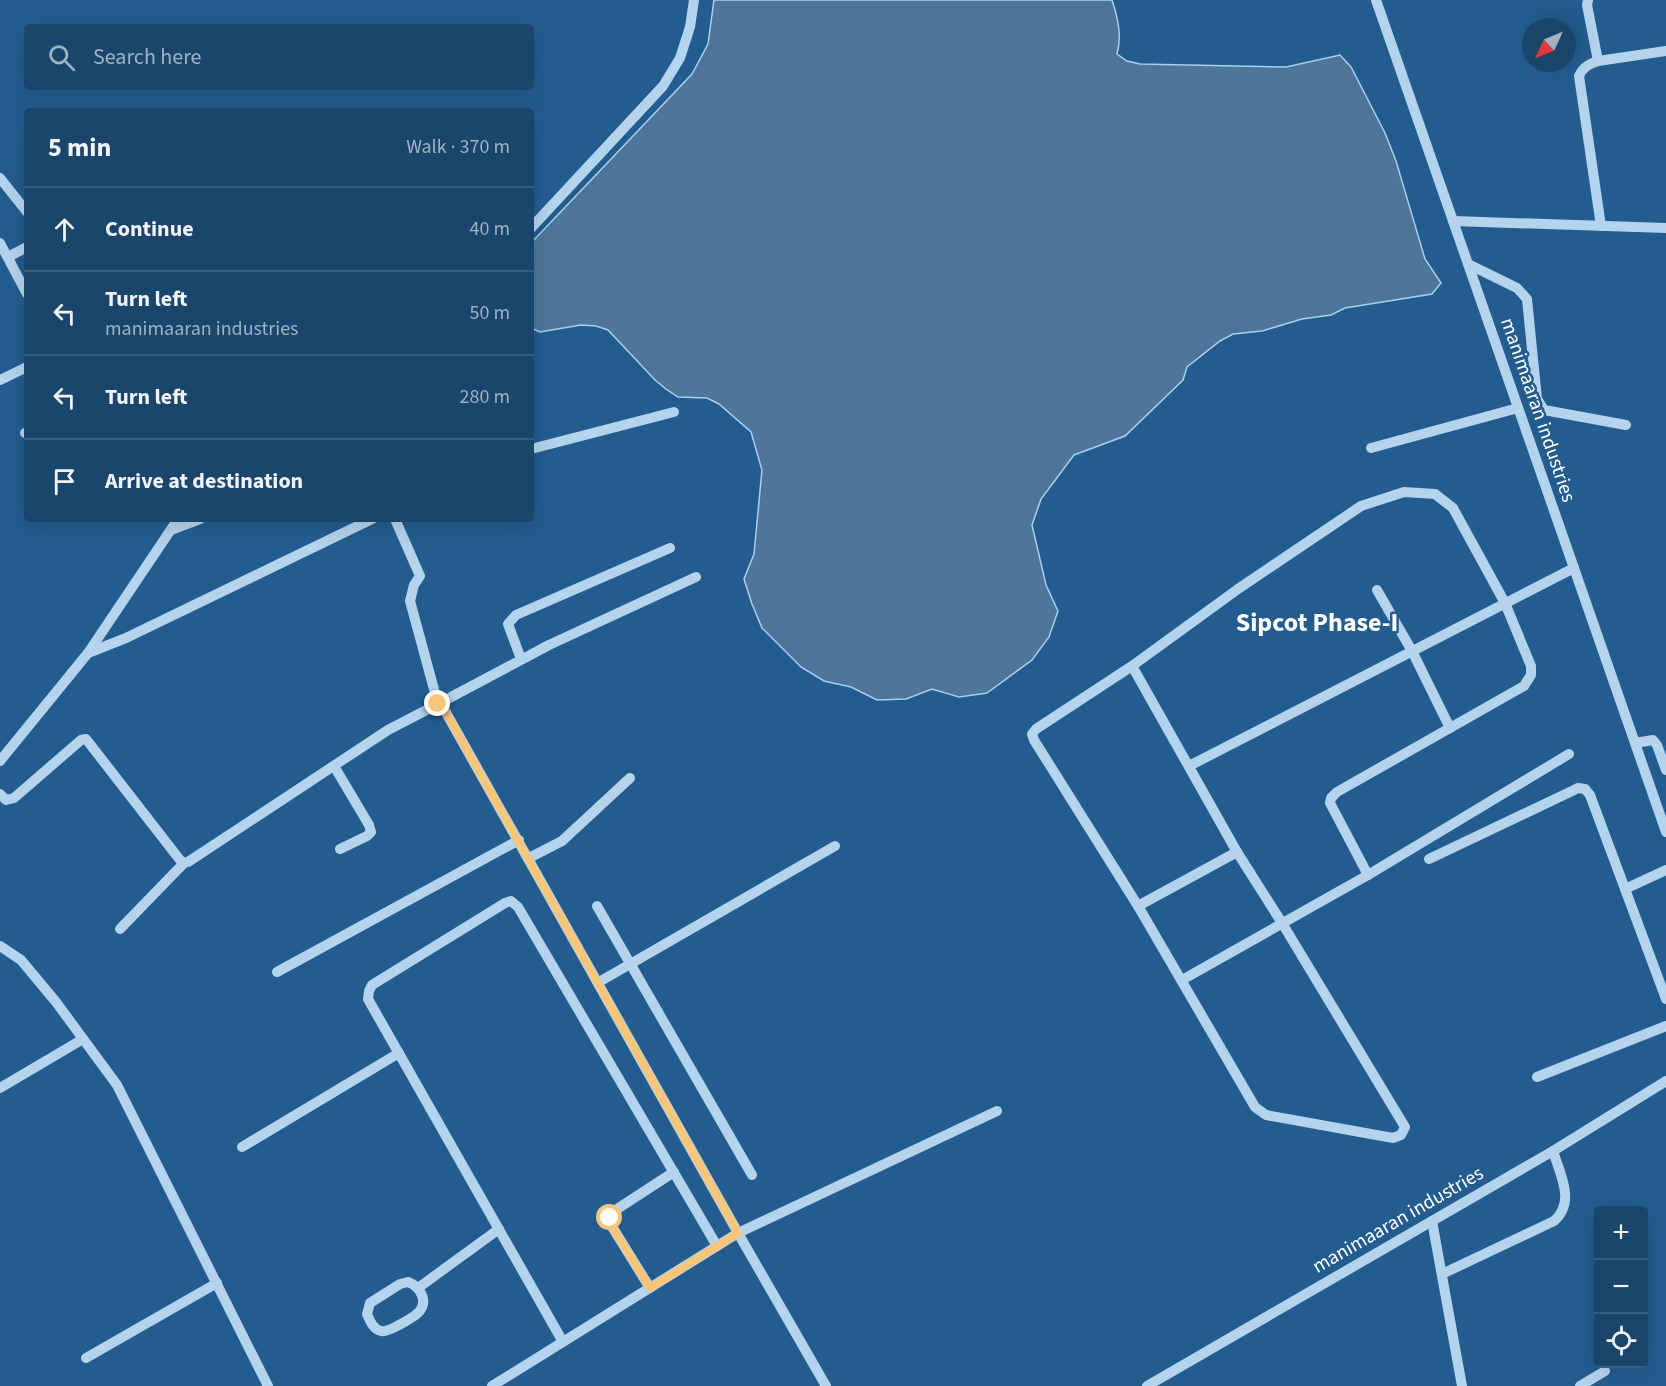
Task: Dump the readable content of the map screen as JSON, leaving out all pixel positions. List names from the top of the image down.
{
  "streets": {
    "street": ["manimaaran industries"]
  },
  "districts": ["Sipcot Phase-I"],
  "north": "bottom left",
  "page": {
    "search": "Search here",
    "heading": ["5 min", "Walk · 370 m"],
    "list": [
      ["Continue", "40 m"],
      ["Turn left", "manimaaran industries", "50 m"],
      ["Turn left", "280 m"],
      "Arrive at destination"
    ],
    "map_buttons": ["+", "−"]
  }
}
